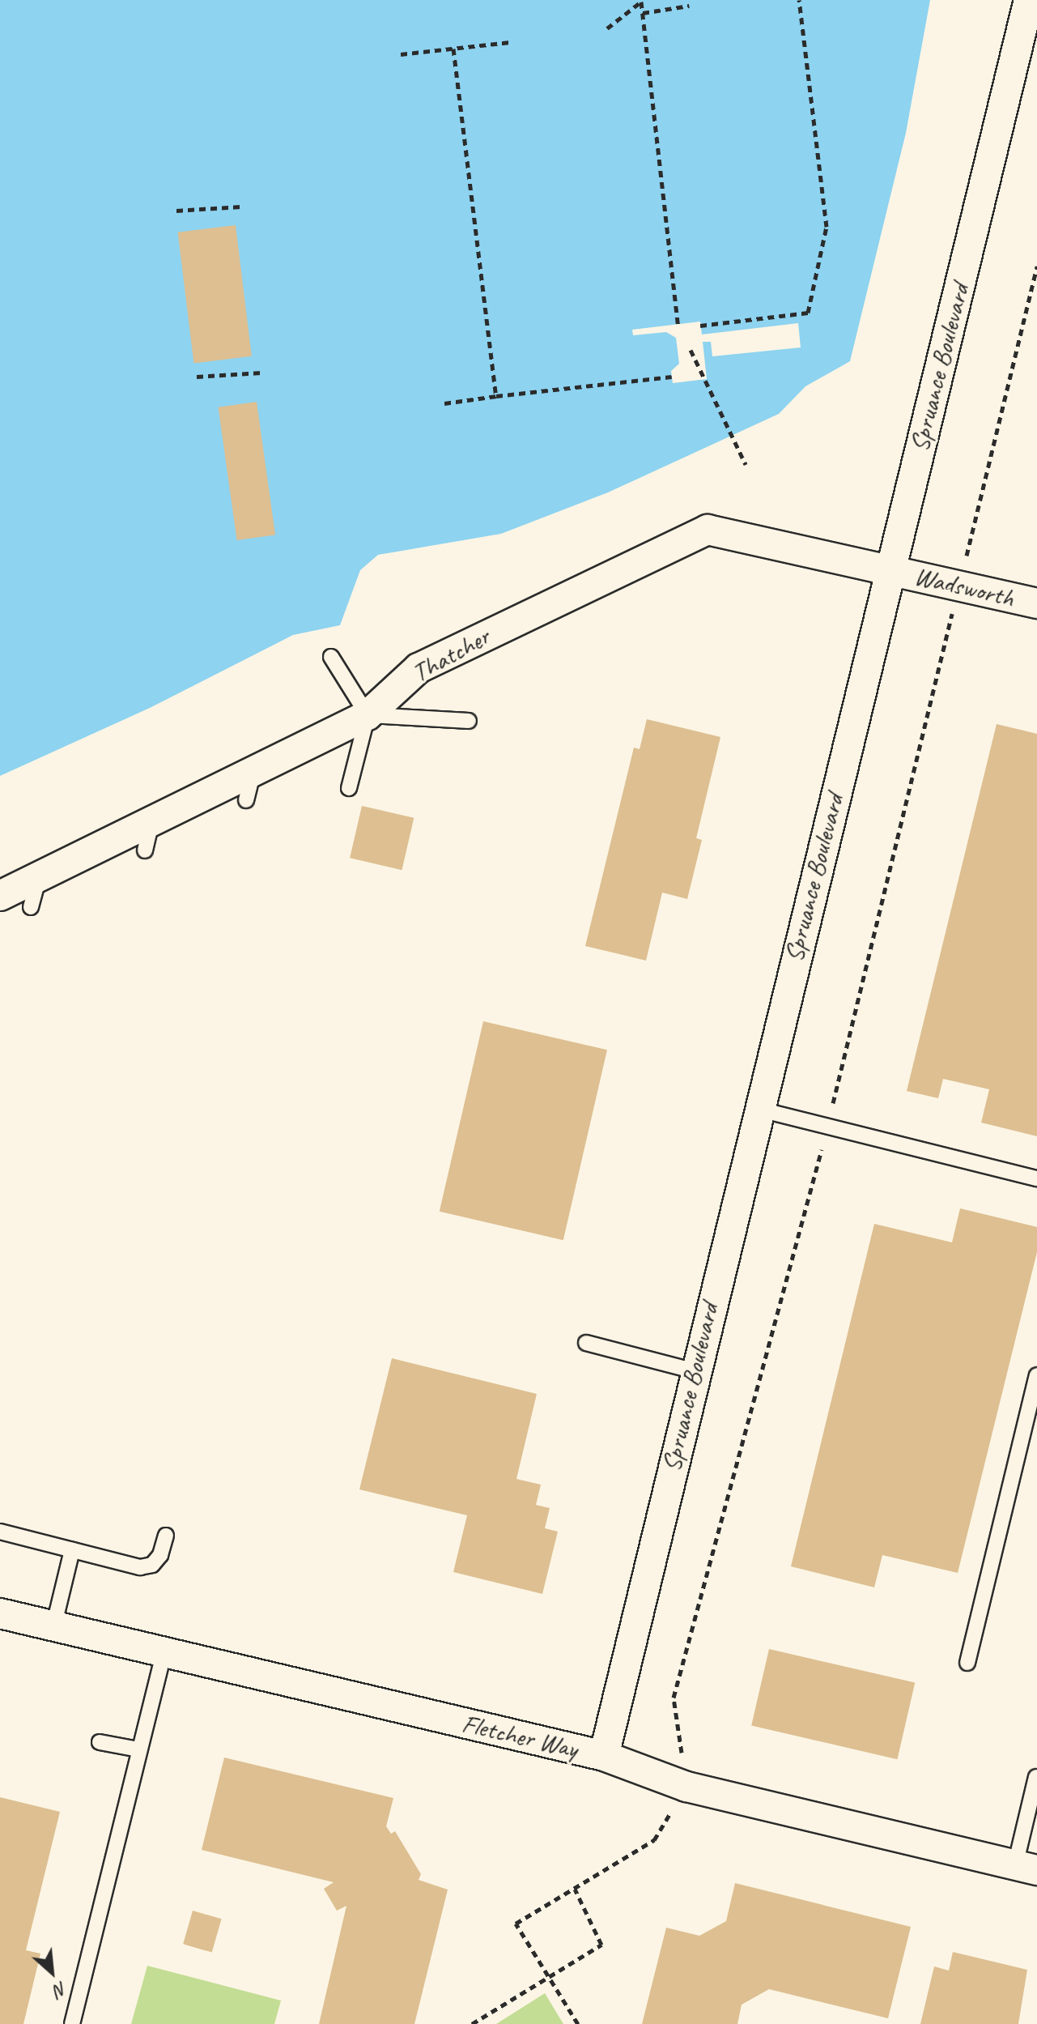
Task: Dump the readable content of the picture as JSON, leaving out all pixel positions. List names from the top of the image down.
{
  "streets": {
    "street": [
      "Spruance Boulevard",
      "Wadsworth",
      "Thatcher",
      "Fletcher Way"
    ]
  },
  "crossings": [
    ["Spruance Boulevard", "Wadsworth"],
    ["Spruance Boulevard", "Thatcher"],
    ["Spruance Boulevard", "Fletcher Way"],
    ["Wadsworth", "Thatcher"]
  ],
  "north": "bottom right"
}
